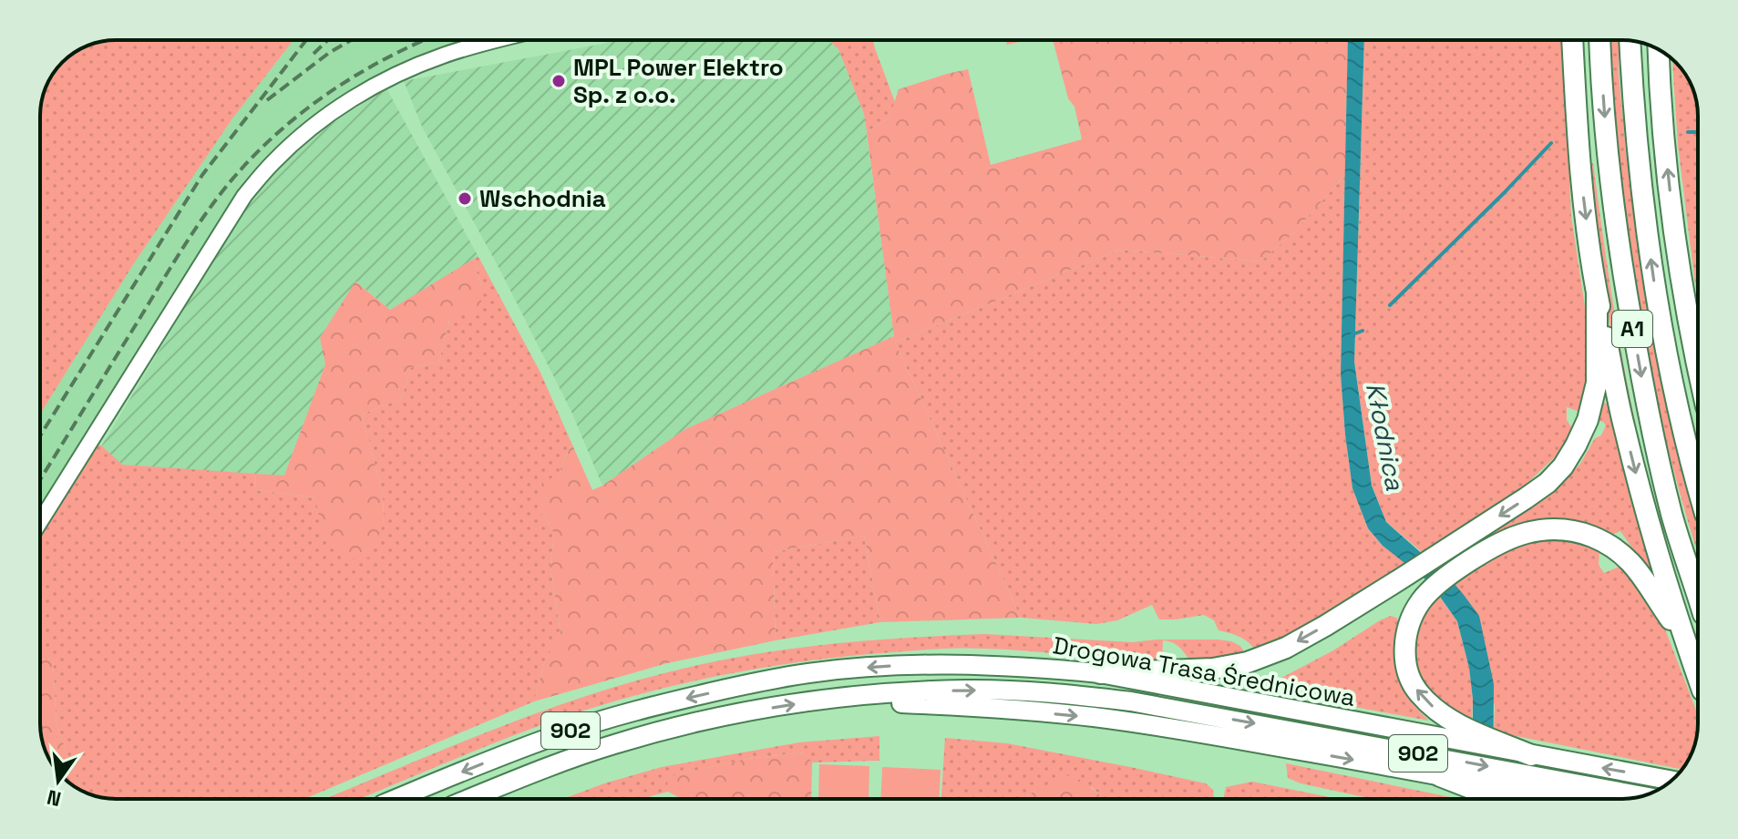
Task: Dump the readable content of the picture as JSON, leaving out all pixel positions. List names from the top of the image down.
{
  "streets": {
    "highway": ["A1"],
    "main road": ["Drogowa Trasa Średnicowa", "902"]
  },
  "water": ["Kłodnica"],
  "places": ["MPL Power Elektro Sp. z o.o.", "Wschodnia"],
  "north": "bottom"
}
